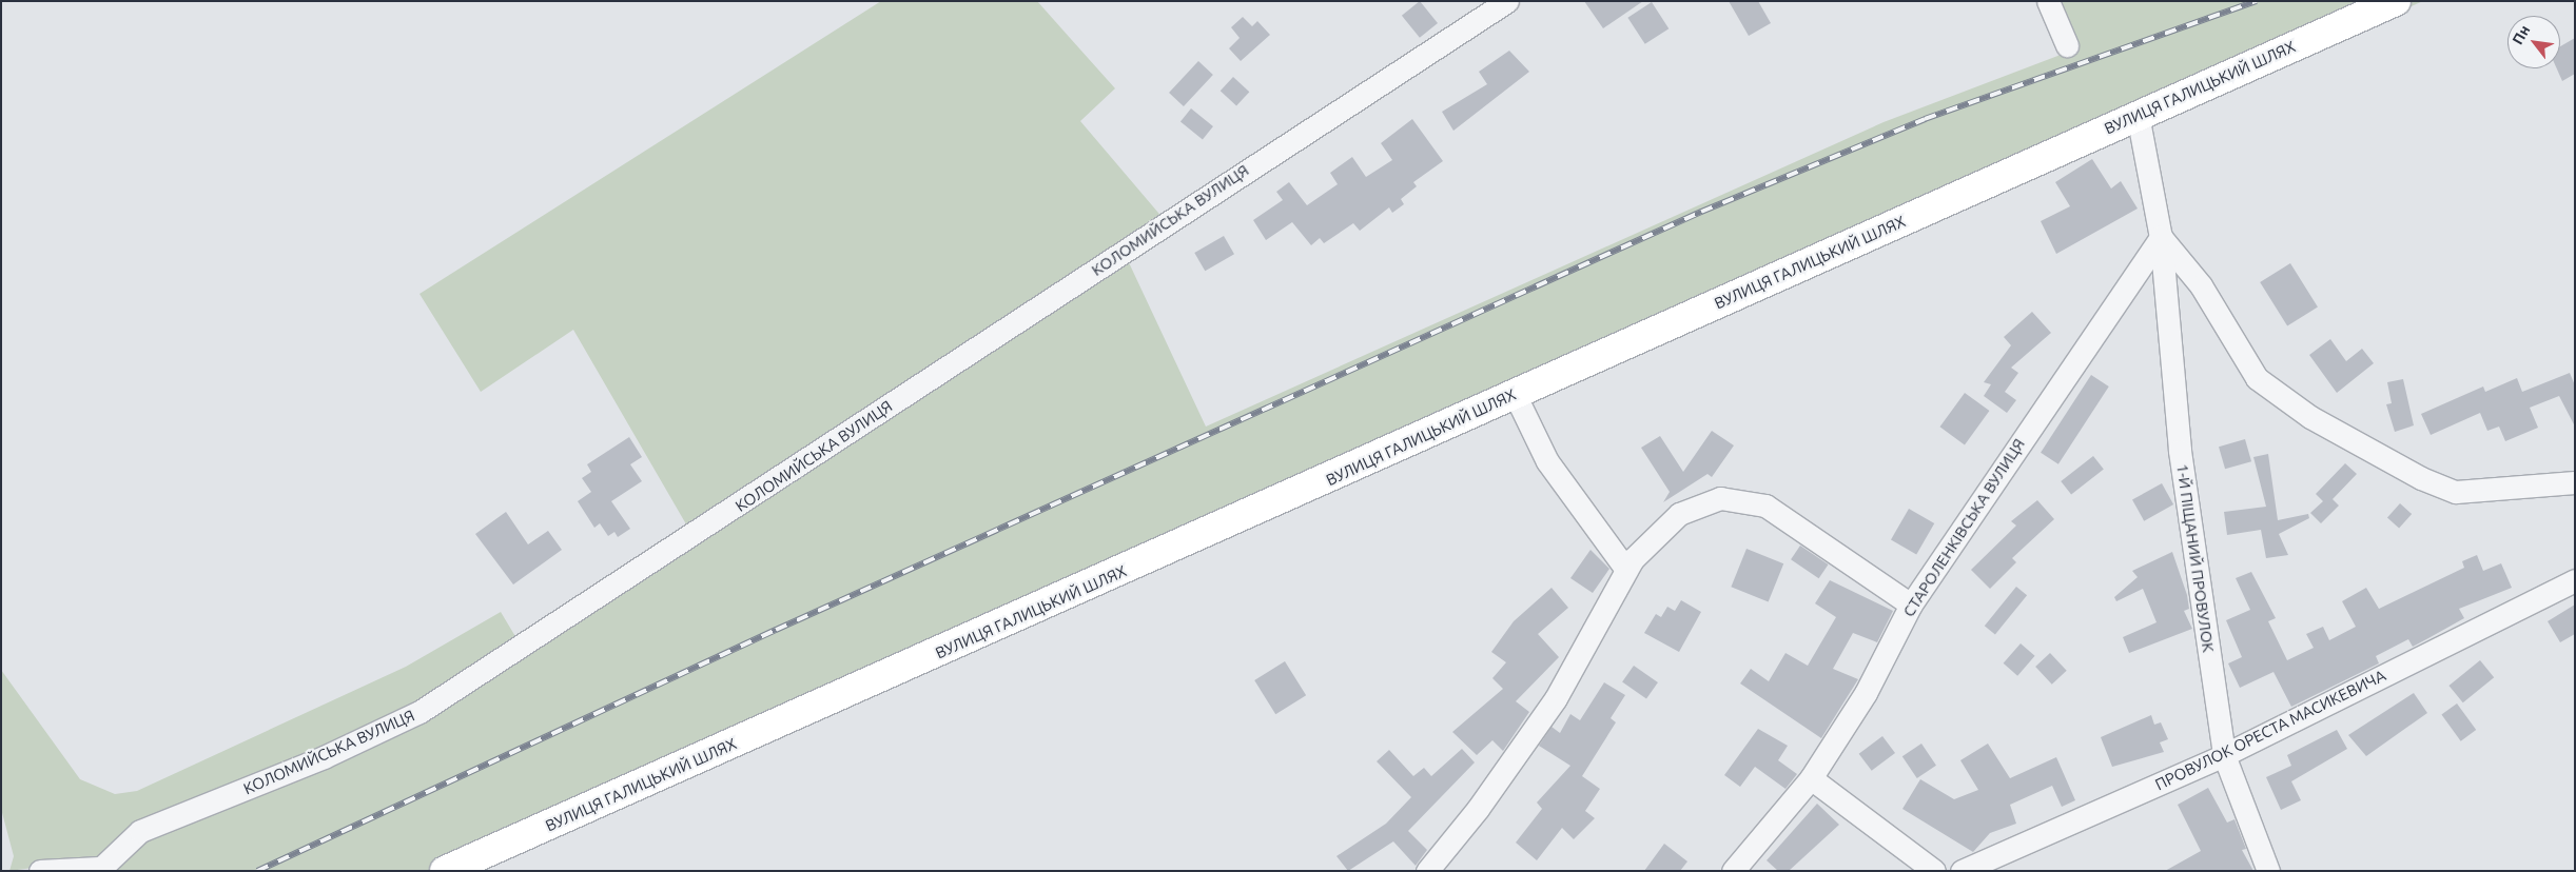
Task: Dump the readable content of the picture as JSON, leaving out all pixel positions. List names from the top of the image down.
{
  "streets": {
    "highway": ["ВУЛИЦЯ ГАЛИЦЬКИЙ ШЛЯХ"],
    "street": [
      "КОЛОМИЙСЬКА ВУЛИЦЯ",
      "СТАРОЛЕНКІВСЬКА ВУЛИЦЯ",
      "1-Й ПІЩАНИЙ ПРОВУЛОК",
      "ПРОВУЛОК ОРЕСТА МАСИКЕВИЧА"
    ]
  },
  "crossings": [
    ["ВУЛИЦЯ ГАЛИЦЬКИЙ ШЛЯХ", "1-Й ПІЩАНИЙ ПРОВУЛОК"],
    ["СТАРОЛЕНКІВСЬКА ВУЛИЦЯ", "1-Й ПІЩАНИЙ ПРОВУЛОК"],
    ["1-Й ПІЩАНИЙ ПРОВУЛОК", "ПРОВУЛОК ОРЕСТА МАСИКЕВИЧА"]
  ],
  "north": "top left"
}
